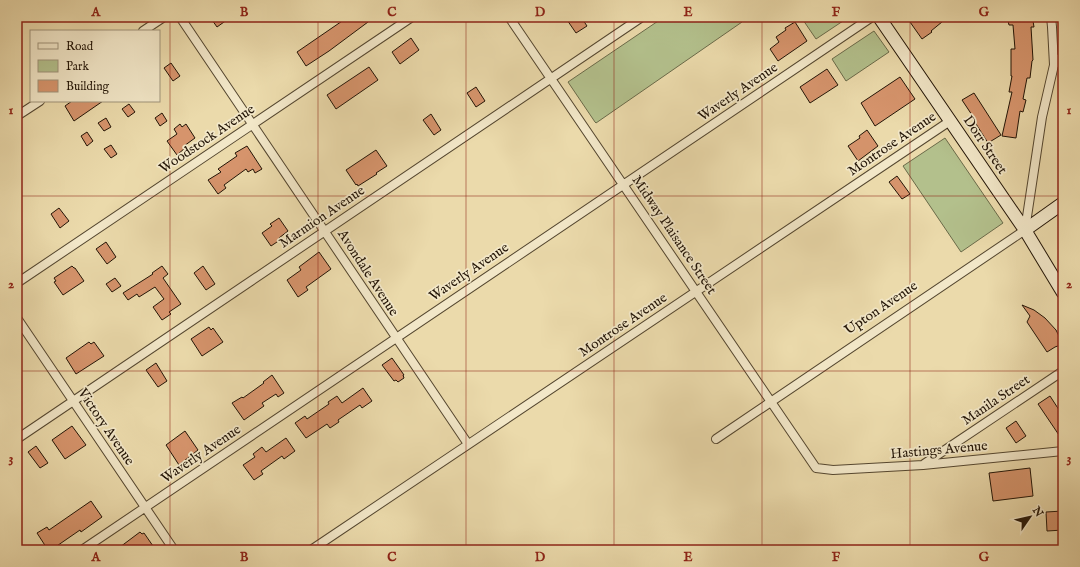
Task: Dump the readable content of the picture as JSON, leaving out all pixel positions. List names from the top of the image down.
{
  "streets": {
    "main road": ["Dorr Street", "Upton Avenue"],
    "street": [
      "Waverly Avenue",
      "Woodstock Avenue",
      "Montrose Avenue",
      "Marmion Avenue",
      "Midway Plaisance Street",
      "Avondale Avenue",
      "Manila Street",
      "Victory Avenue",
      "Hastings Avenue"
    ]
  },
  "crossings": [
    ["Waverly Avenue", "Midway Plaisance Street"],
    ["Waverly Avenue", "Avondale Avenue"],
    ["Waverly Avenue", "Victory Avenue"],
    ["Woodstock Avenue", "Avondale Avenue"],
    ["Montrose Avenue", "Dorr Street"],
    ["Montrose Avenue", "Midway Plaisance Street"],
    ["Montrose Avenue", "Avondale Avenue"],
    ["Dorr Street", "Upton Avenue"],
    ["Marmion Avenue", "Midway Plaisance Street"],
    ["Marmion Avenue", "Avondale Avenue"],
    ["Marmion Avenue", "Victory Avenue"],
    ["Midway Plaisance Street", "Upton Avenue"],
    ["Midway Plaisance Street", "Hastings Avenue"],
    ["Manila Street", "Hastings Avenue"]
  ],
  "legend": ["Road", "Park", "Building"],
  "north": "top right",
  "grid": {
    "columns": [
      "A",
      "B",
      "C",
      "D",
      "E",
      "F",
      "G"
    ],
    "rows": ["1", "2", "3"]
  }
}
